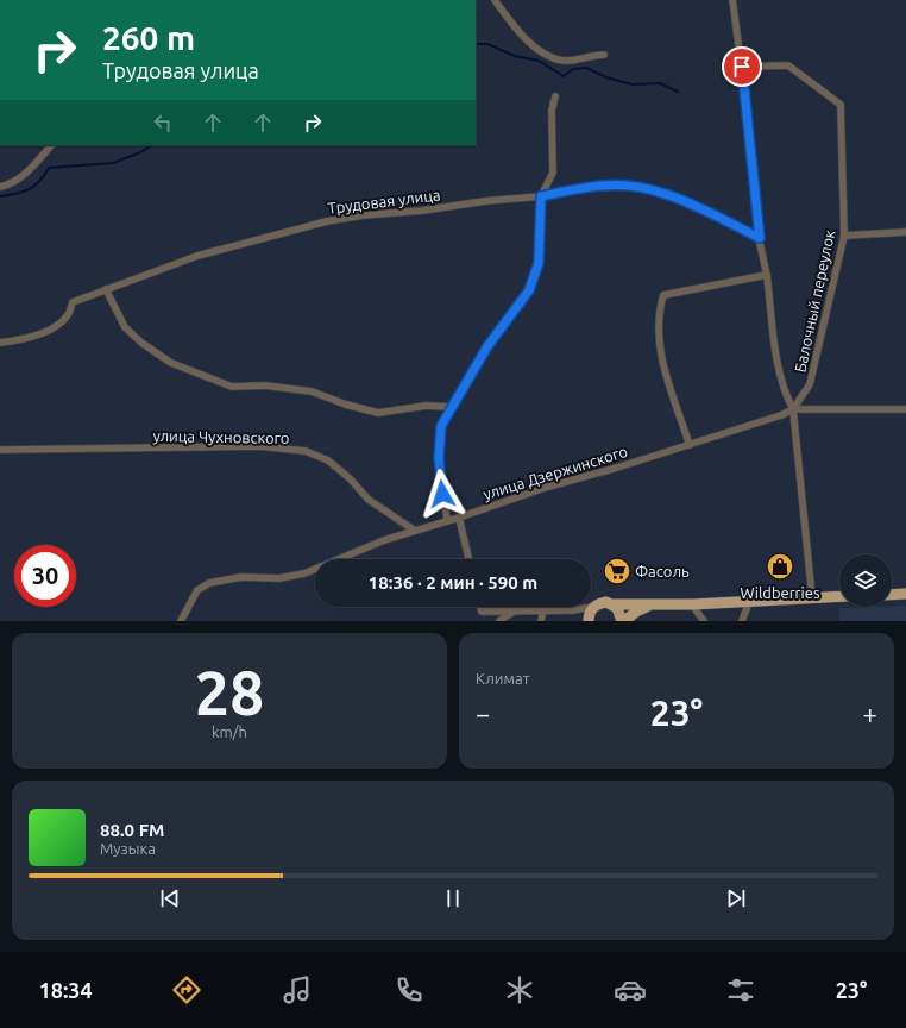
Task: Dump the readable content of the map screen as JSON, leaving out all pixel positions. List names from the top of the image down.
{
  "streets": {
    "street": [
      "Трудовая улица",
      "Балочный переулок",
      "улица Чухновского",
      "улица Дзержинского"
    ]
  },
  "crossings": [
    ["Балочный переулок", "улица Дзержинского"],
    ["улица Чухновского", "улица Дзержинского"]
  ],
  "places": {
    "shop": ["Wildberries"],
    "supermarket": ["Фасоль"]
  },
  "page": {
    "turn": ["260 m", "Трудовая улица"],
    "limit": "30",
    "trip": "18:36 · 2 мин · 590 m",
    "tile": [
      ["28", "km/h"],
      "Климат"
    ],
    "heat": ["−", "23°", "+"],
    "song": ["88.0 FM", "Музыка"],
    "tabs": ["18:34", "23°"]
  }
}
